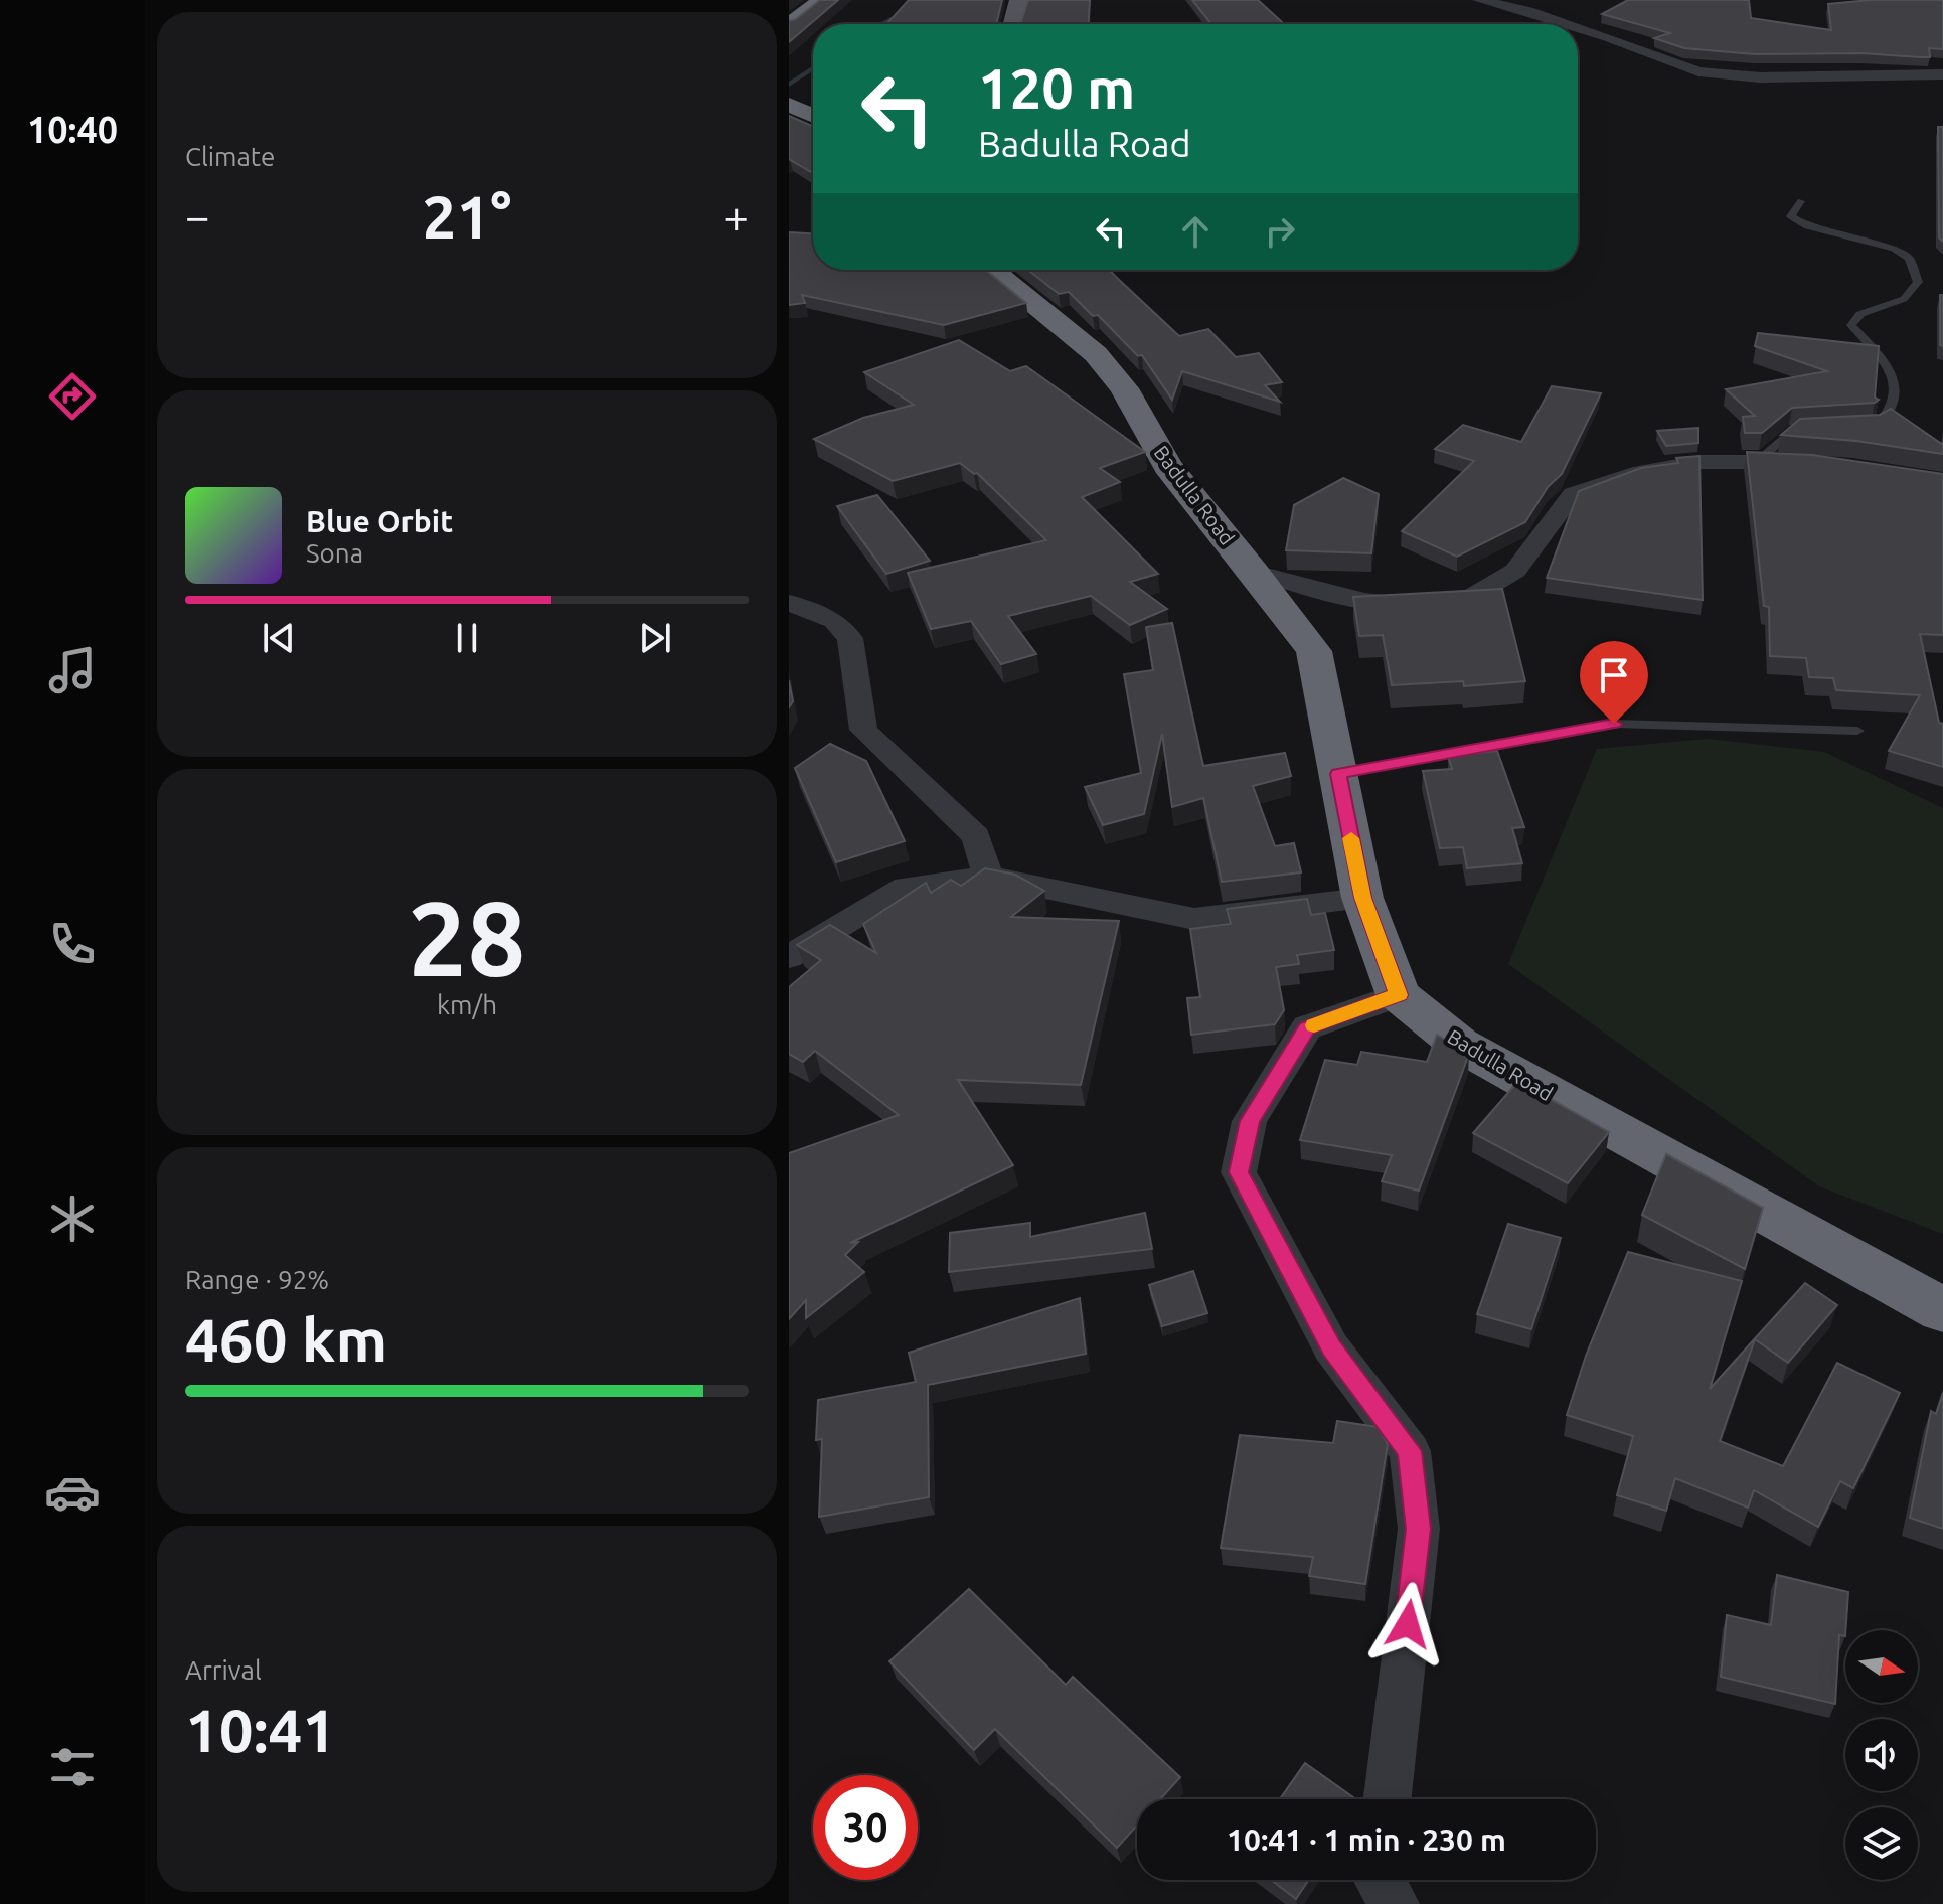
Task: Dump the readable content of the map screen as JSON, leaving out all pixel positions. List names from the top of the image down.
{
  "streets": {
    "highway": ["Badulla Road"]
  },
  "north": "right",
  "page": {
    "tabs": "10:40",
    "tile": [
      "Climate",
      ["28", "km/h"],
      ["Range · 92%", "460 km"],
      ["Arrival", "10:41"]
    ],
    "turn": ["120 m", "Badulla Road"],
    "heat": ["−", "21°", "+"],
    "song": ["Blue Orbit", "Sona"],
    "limit": "30",
    "trip": "10:41 · 1 min · 230 m"
  }
}
